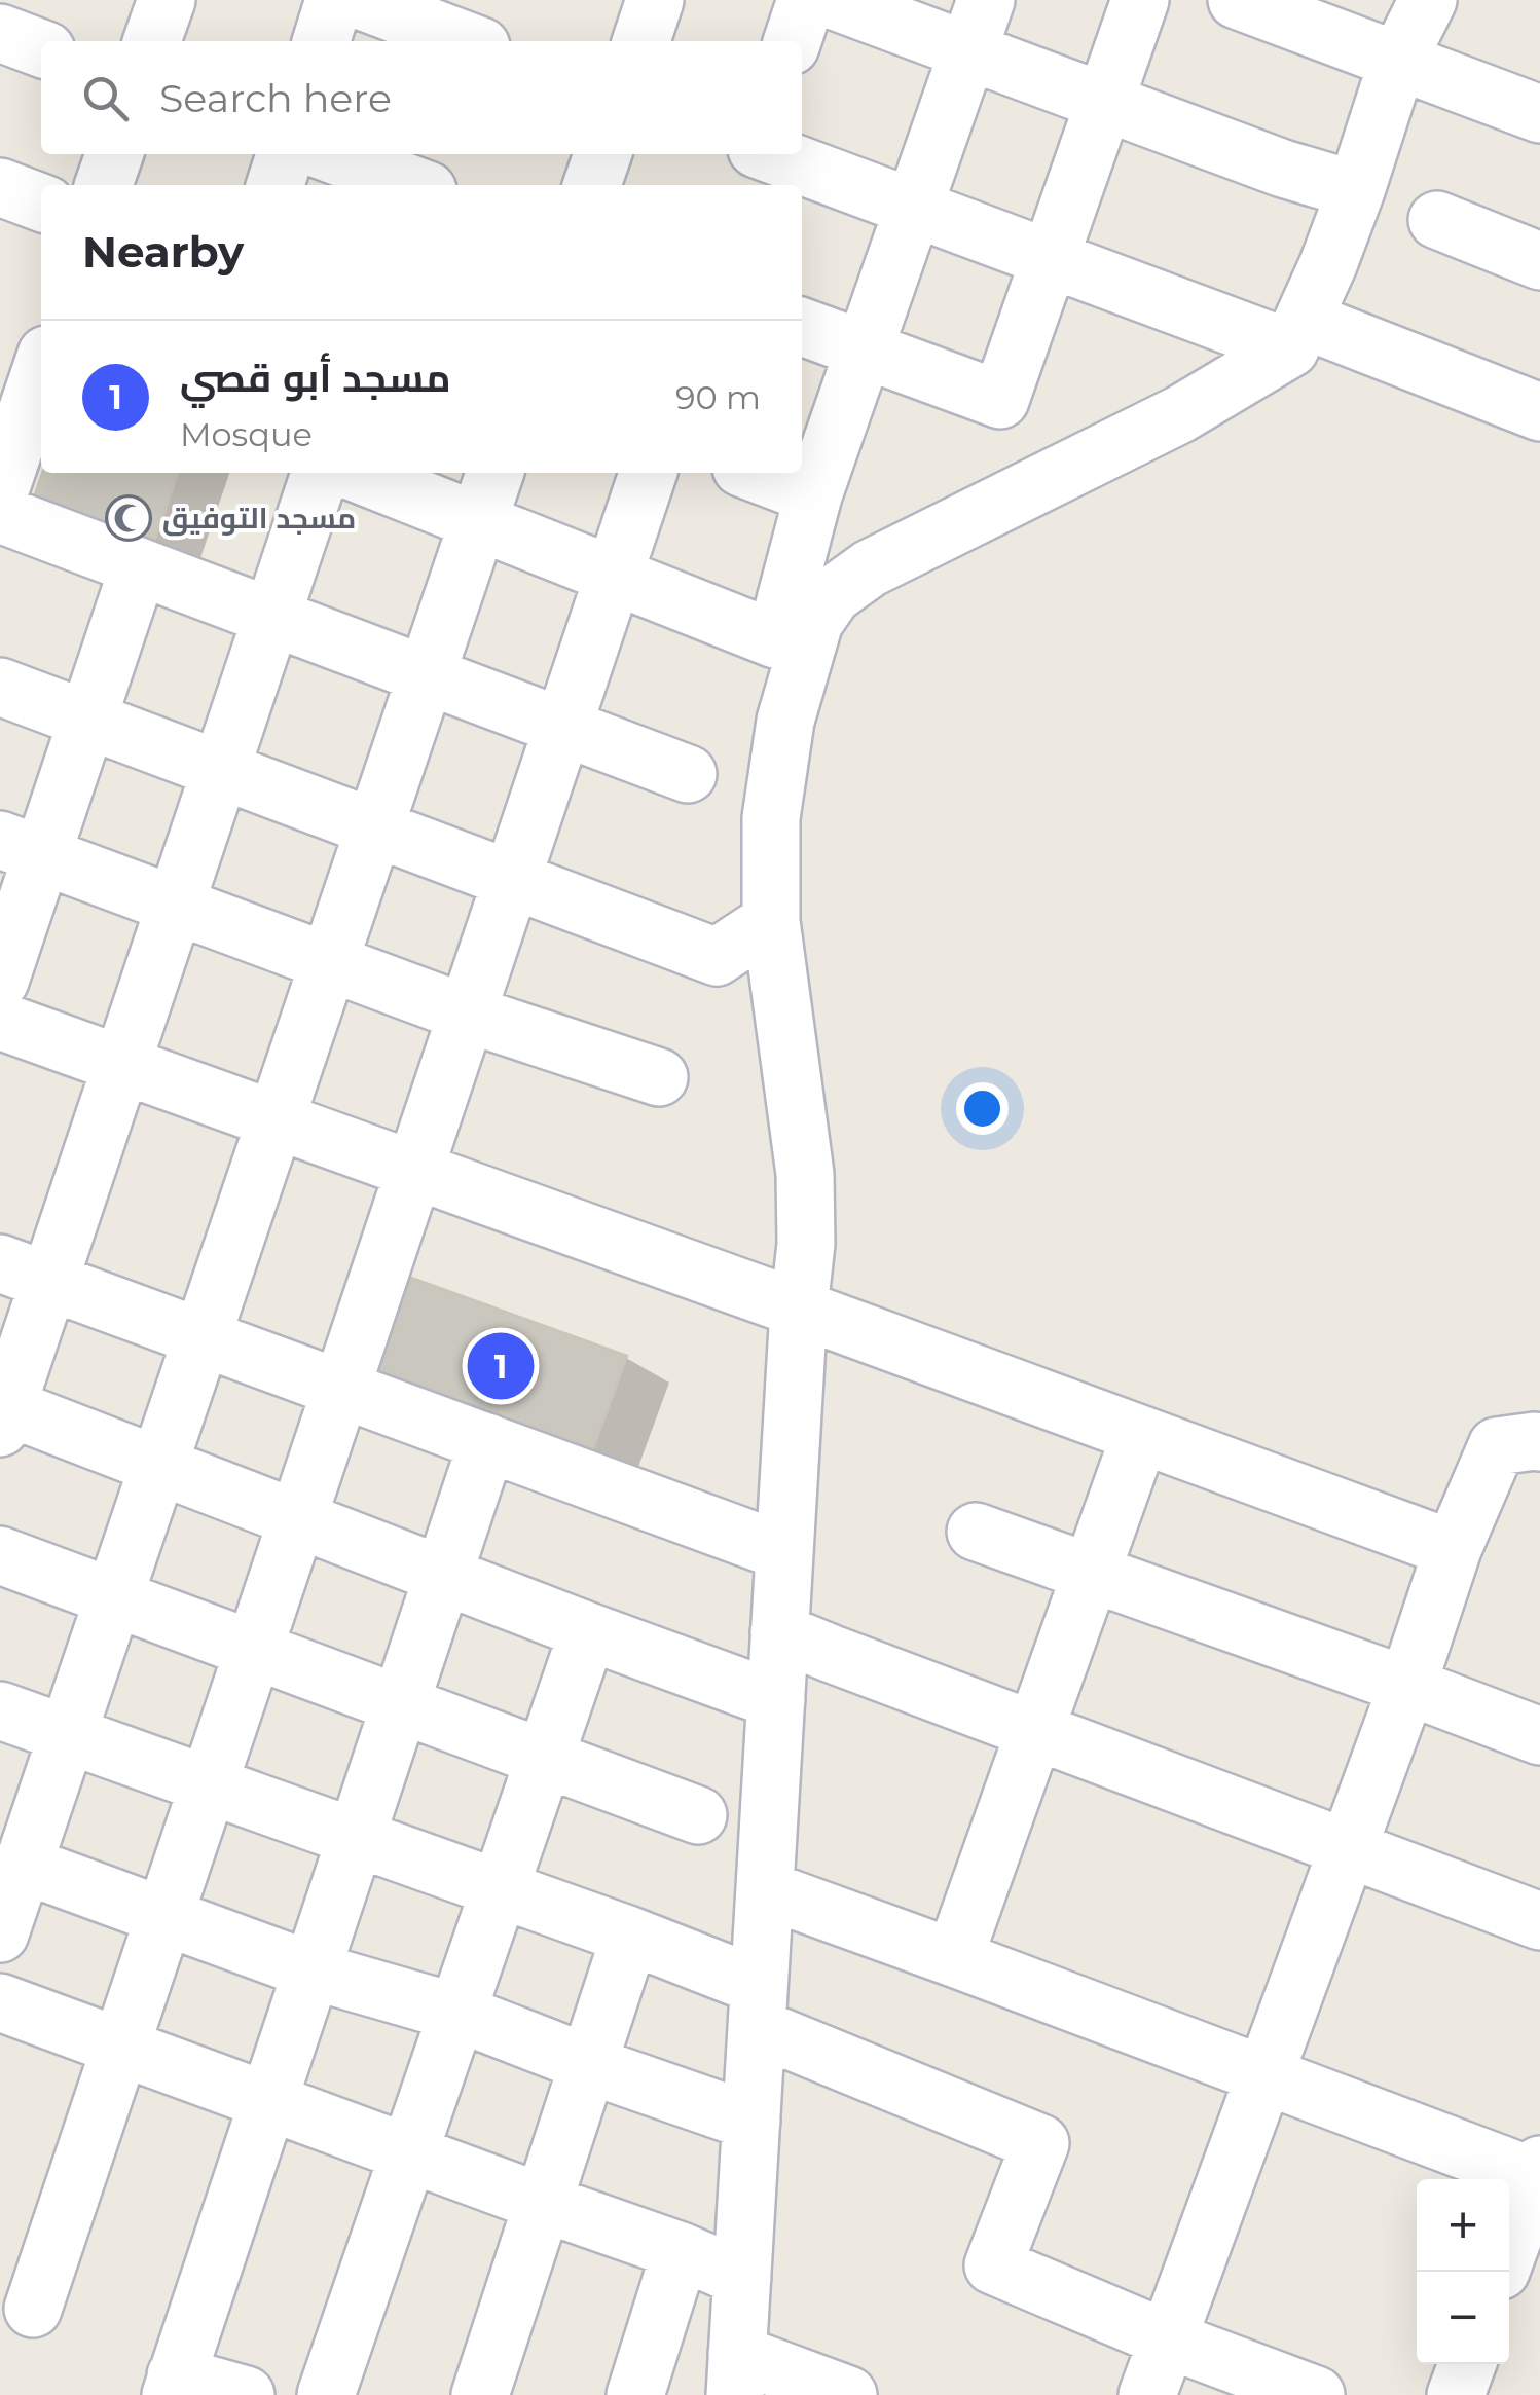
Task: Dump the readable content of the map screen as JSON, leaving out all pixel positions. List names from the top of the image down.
{
  "places": {
    "mosque": ["مسجد التوفيق"]
  },
  "page": {
    "search": "Search here",
    "heading": "Nearby",
    "list": [
      {
        "mark": "1",
        "name": "مسجد أبو قصي",
        "note": "Mosque",
        "value": "90 m"
      }
    ],
    "pins": "1",
    "map_buttons": ["+", "−"]
  }
}
